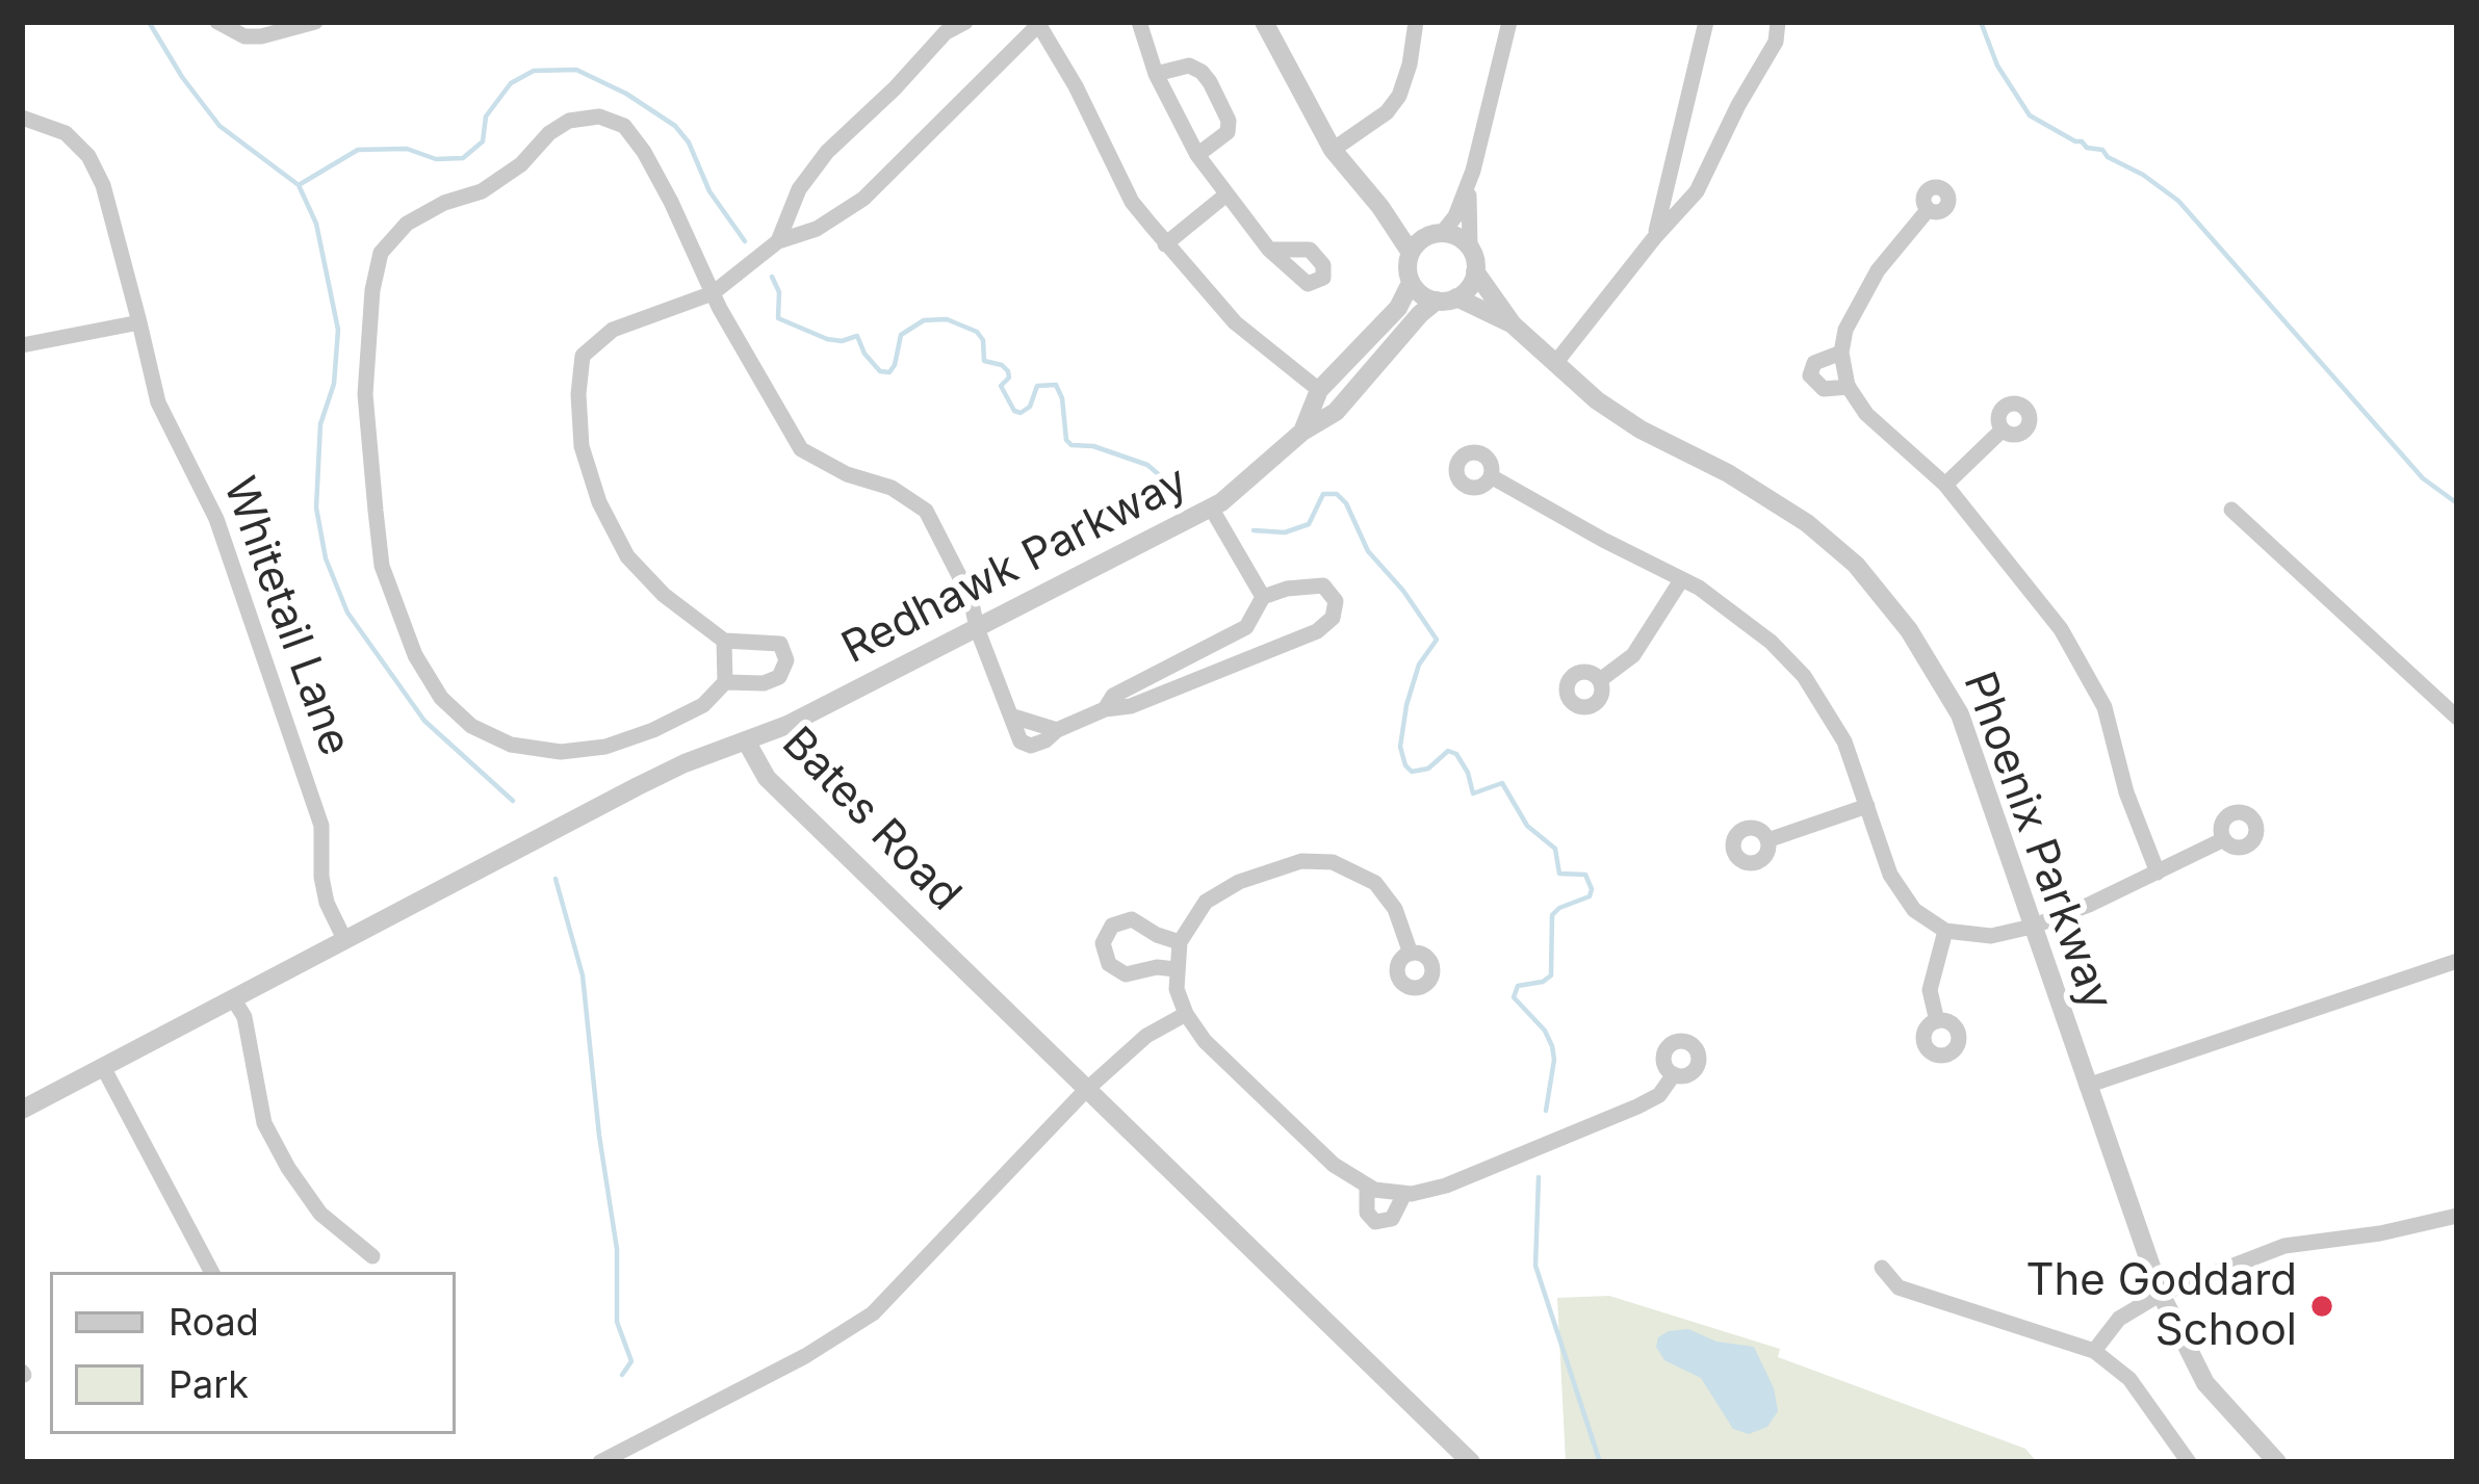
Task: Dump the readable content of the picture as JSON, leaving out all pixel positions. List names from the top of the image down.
{
  "streets": {
    "street": [
      "Redhawk Parkway",
      "Whitetail Lane",
      "Bates Road",
      "Phoenix Parkway"
    ]
  },
  "crossings": [
    ["Redhawk Parkway", "Bates Road"],
    ["Redhawk Parkway", "Phoenix Parkway"],
    ["Whitetail Lane", "Bates Road"]
  ],
  "places": ["The Goddard School"],
  "legend": ["Road", "Park"]
}
